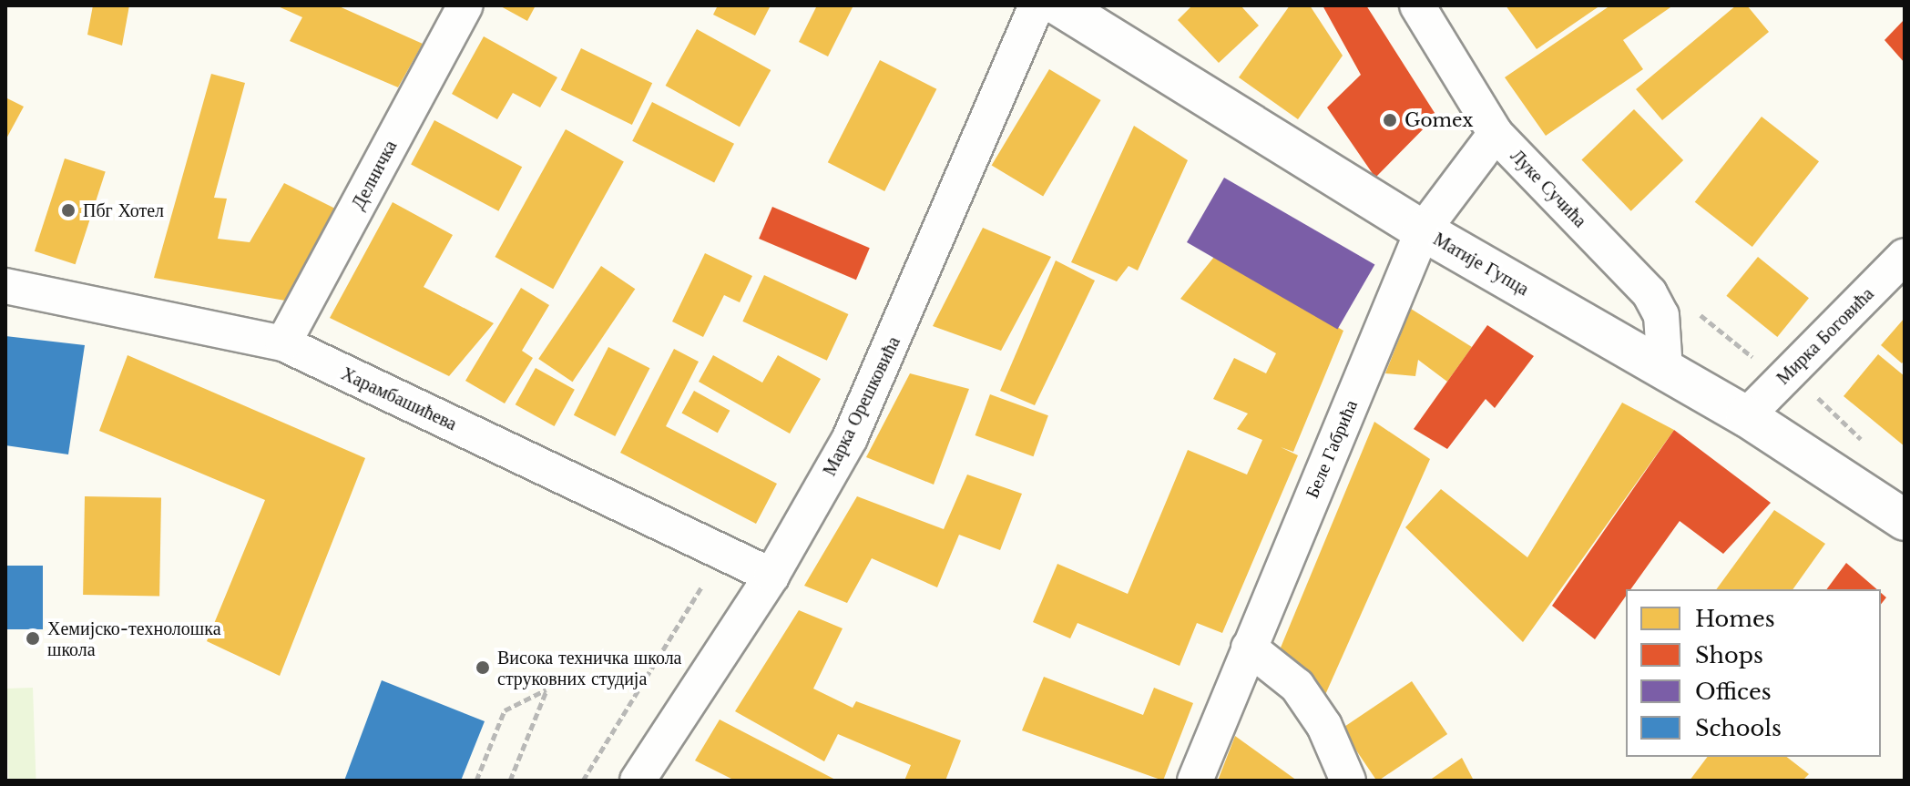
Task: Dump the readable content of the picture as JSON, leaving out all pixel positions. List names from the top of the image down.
{
  "streets": {
    "street": [
      "Делничка",
      "Луке Сучића",
      "Матије Гупца",
      "Мирка Боговића",
      "Харамбашићева",
      "Марка Орешковића",
      "Беле Габрића"
    ]
  },
  "crossings": [
    ["Делничка", "Харамбашићева"],
    ["Луке Сучића", "Матије Гупца"],
    ["Луке Сучића", "Беле Габрића"],
    ["Матије Гупца", "Мирка Боговића"],
    ["Матије Гупца", "Беле Габрића"],
    ["Харамбашићева", "Марка Орешковића"]
  ],
  "places": [
    "Gomex",
    "Пбг Хотел",
    "Хемијско-технолошка школа",
    "Висока техничка школа струковних студија"
  ],
  "legend": [
    "Homes",
    "Shops",
    "Offices",
    "Schools"
  ]
}
